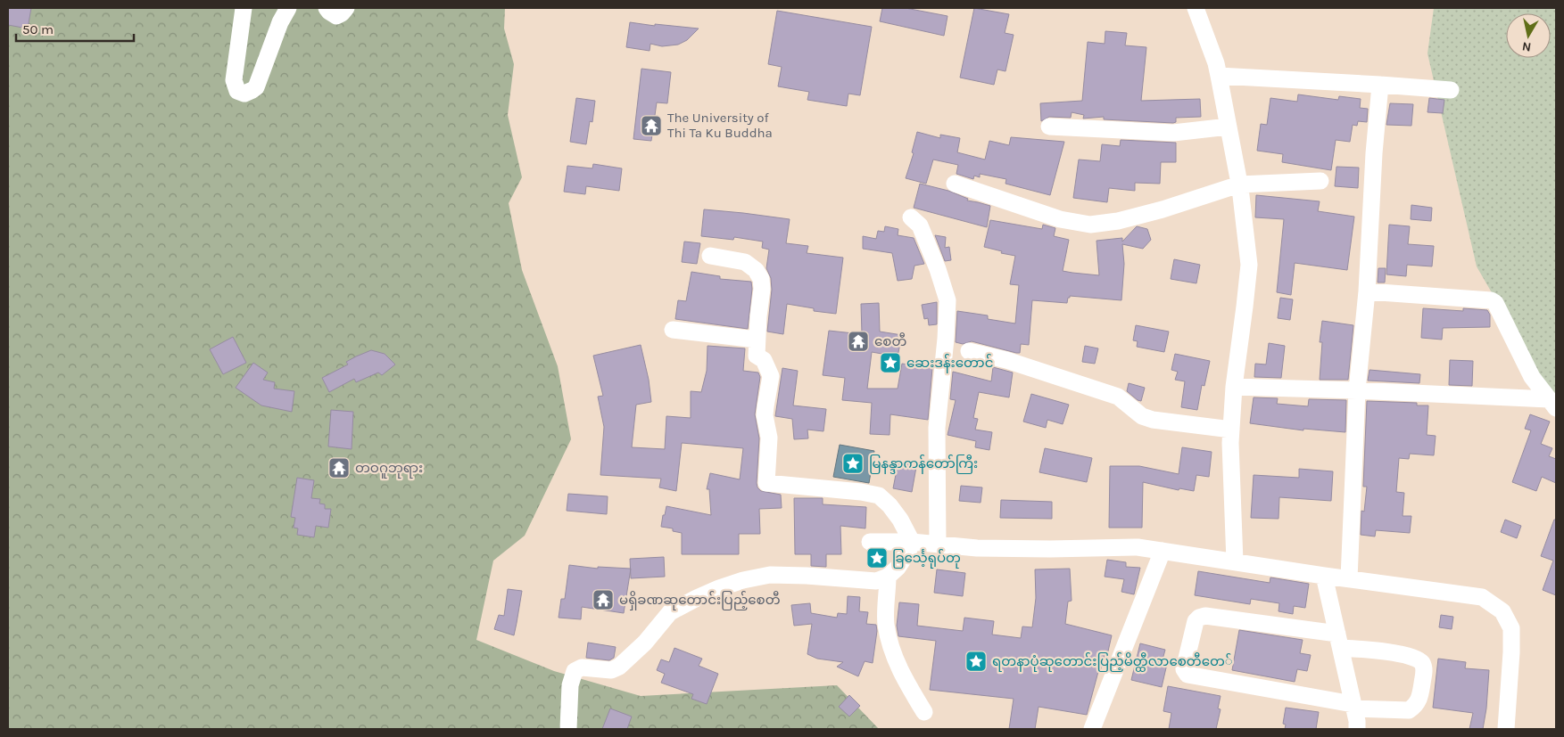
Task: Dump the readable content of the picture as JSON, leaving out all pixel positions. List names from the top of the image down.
{
  "places": {
    "temple": [
      "The University of Thi Ta Ku Buddha",
      "စေတီ",
      "တဝဂူဘုရား",
      "မရှိခဏဆုတောင်းပြည့်စေတီ"
    ],
    "place": [
      "ဆေးဒန်းတောင်",
      "မြနန္ဒာကန်တော်ကြီး",
      "ခြင်္သေ့ရုပ်တု",
      "ရတနာပုံဆုတောင်းပြည့်မိတ္ထီလာစေတီတေ်"
    ]
  },
  "scale_bar": "50 m",
  "north": "bottom"
}
